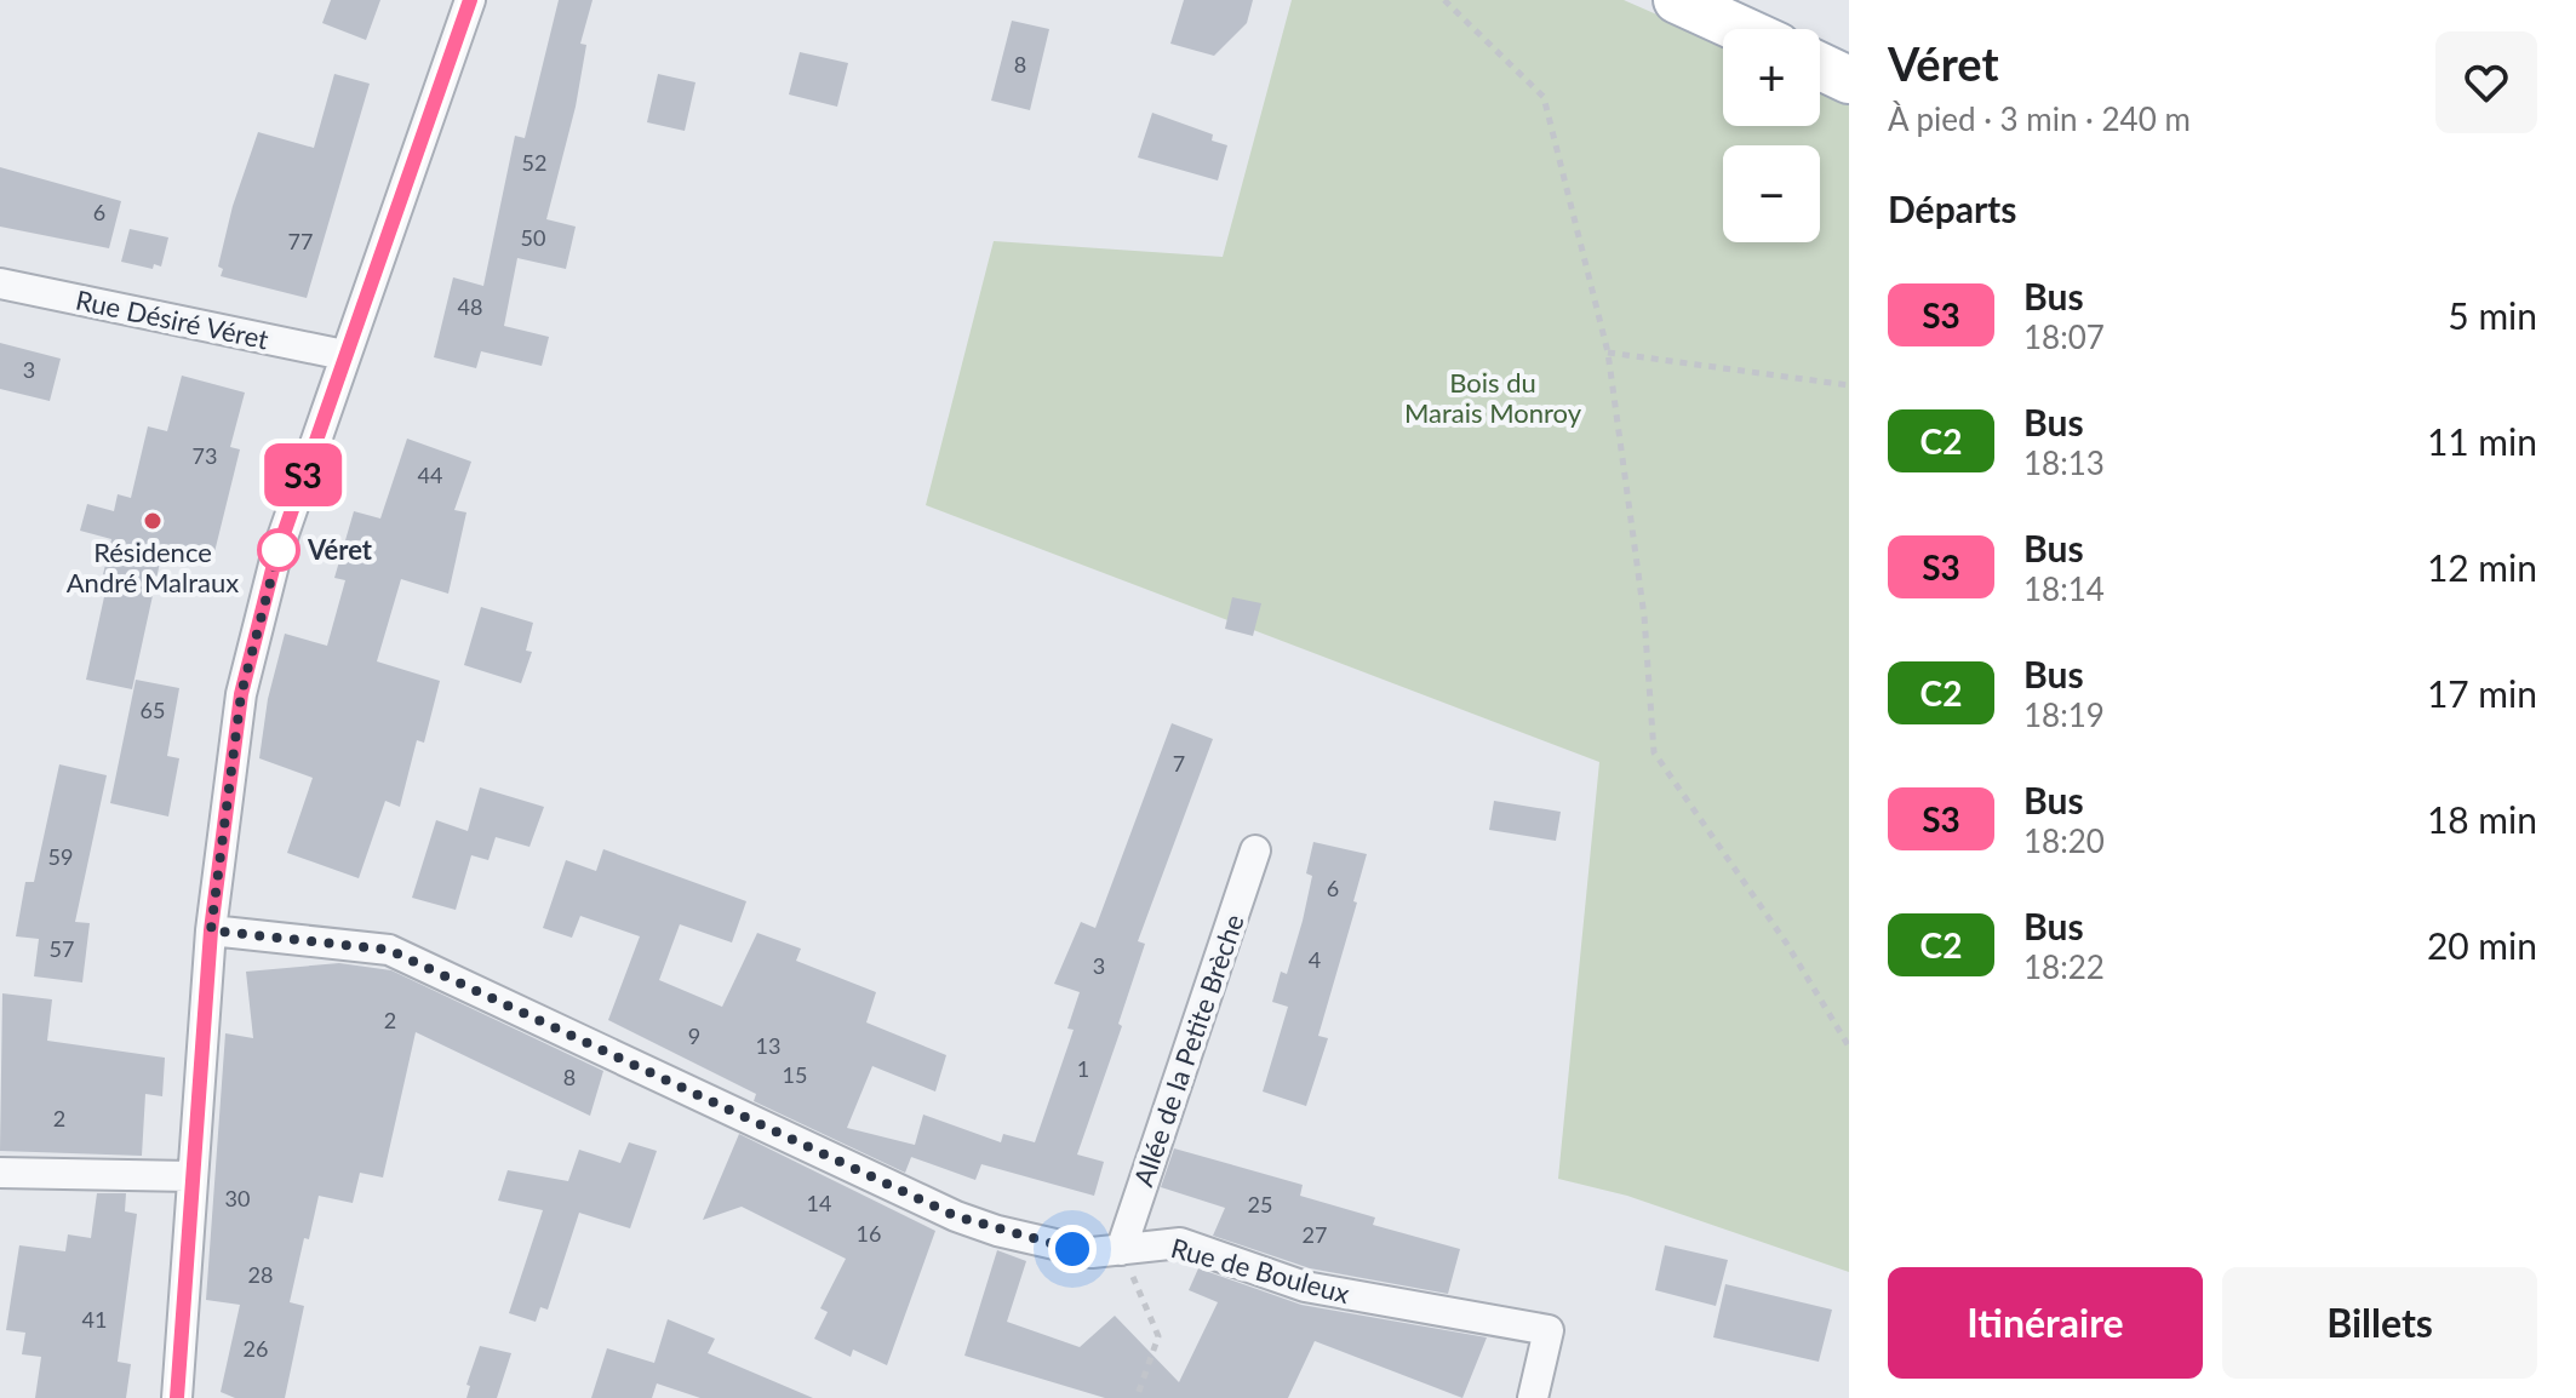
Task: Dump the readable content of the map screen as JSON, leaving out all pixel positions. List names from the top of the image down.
{
  "streets": {
    "street": ["Rue Désiré Véret", "Allée de la Petite Brèche", "Rue de Bouleux"]
  },
  "crossings": [
    ["Allée de la Petite Brèche", "Rue de Bouleux"]
  ],
  "parks": ["Bois du Marais Monroy"],
  "places": ["Résidence André Malraux", "Véret"],
  "lines": ["bus line S3"],
  "house_numbers": [
    "8",
    "52",
    "6",
    "50",
    "77",
    "48",
    "3",
    "73",
    "44",
    "65",
    "7",
    "59",
    "6",
    "57",
    "4",
    "3",
    "2",
    "9",
    "13",
    "1",
    "15",
    "8",
    "2",
    "30",
    "14",
    "25",
    "16",
    "27",
    "28",
    "41",
    "26"
  ],
  "page": {
    "on_map": "S3",
    "heading": [
      ["Véret", "À pied · 3 min · 240 m"],
      "Départs"
    ],
    "map_buttons": ["+", "−"],
    "list": [
      {
        "mark": "S3",
        "name": "Bus",
        "note": "18:07",
        "value": "5 min"
      },
      {
        "mark": "C2",
        "name": "Bus",
        "note": "18:13",
        "value": "11 min"
      },
      {
        "mark": "S3",
        "name": "Bus",
        "note": "18:14",
        "value": "12 min"
      },
      {
        "mark": "C2",
        "name": "Bus",
        "note": "18:19",
        "value": "17 min"
      },
      {
        "mark": "S3",
        "name": "Bus",
        "note": "18:20",
        "value": "18 min"
      },
      {
        "mark": "C2",
        "name": "Bus",
        "note": "18:22",
        "value": "20 min"
      }
    ],
    "buttons": ["Itinéraire", "Billets"]
  }
}
